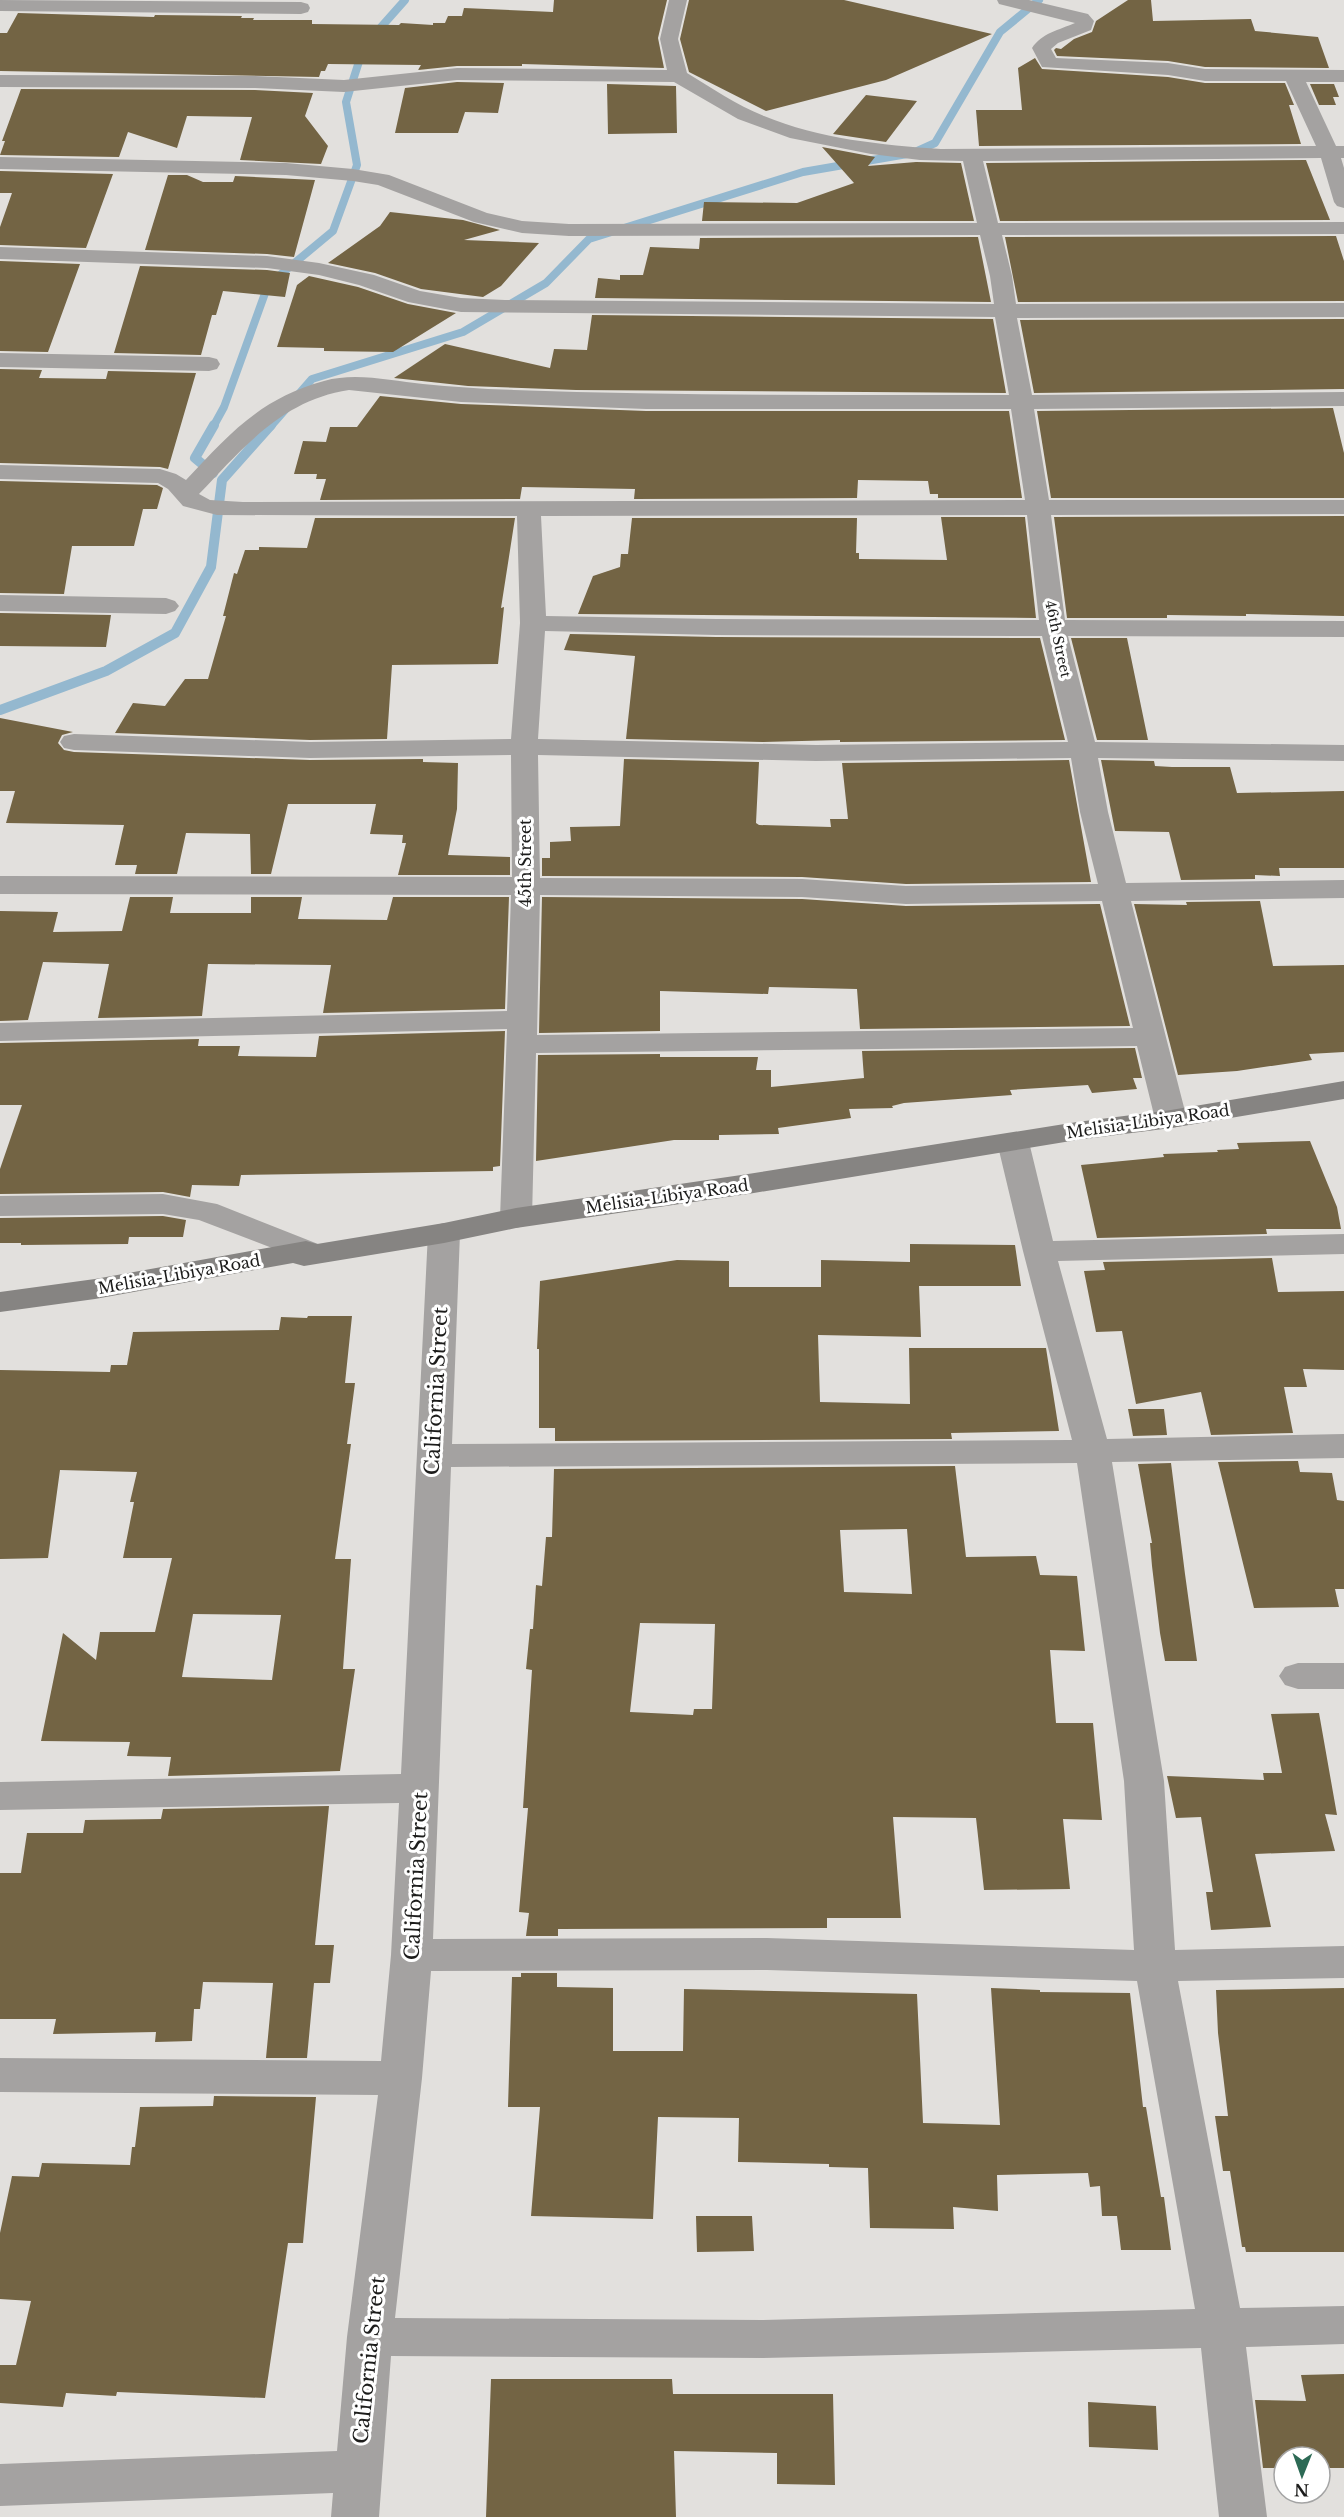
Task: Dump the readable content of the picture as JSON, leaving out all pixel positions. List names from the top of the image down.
{
  "streets": {
    "main road": ["Melisia-Libiya Road"],
    "street": ["46th Street", "45th Street", "California Street"]
  },
  "crossings": [
    ["46th Street", "Melisia-Libiya Road"],
    ["45th Street", "Melisia-Libiya Road"],
    ["Melisia-Libiya Road", "California Street"]
  ],
  "north": "bottom"
}
